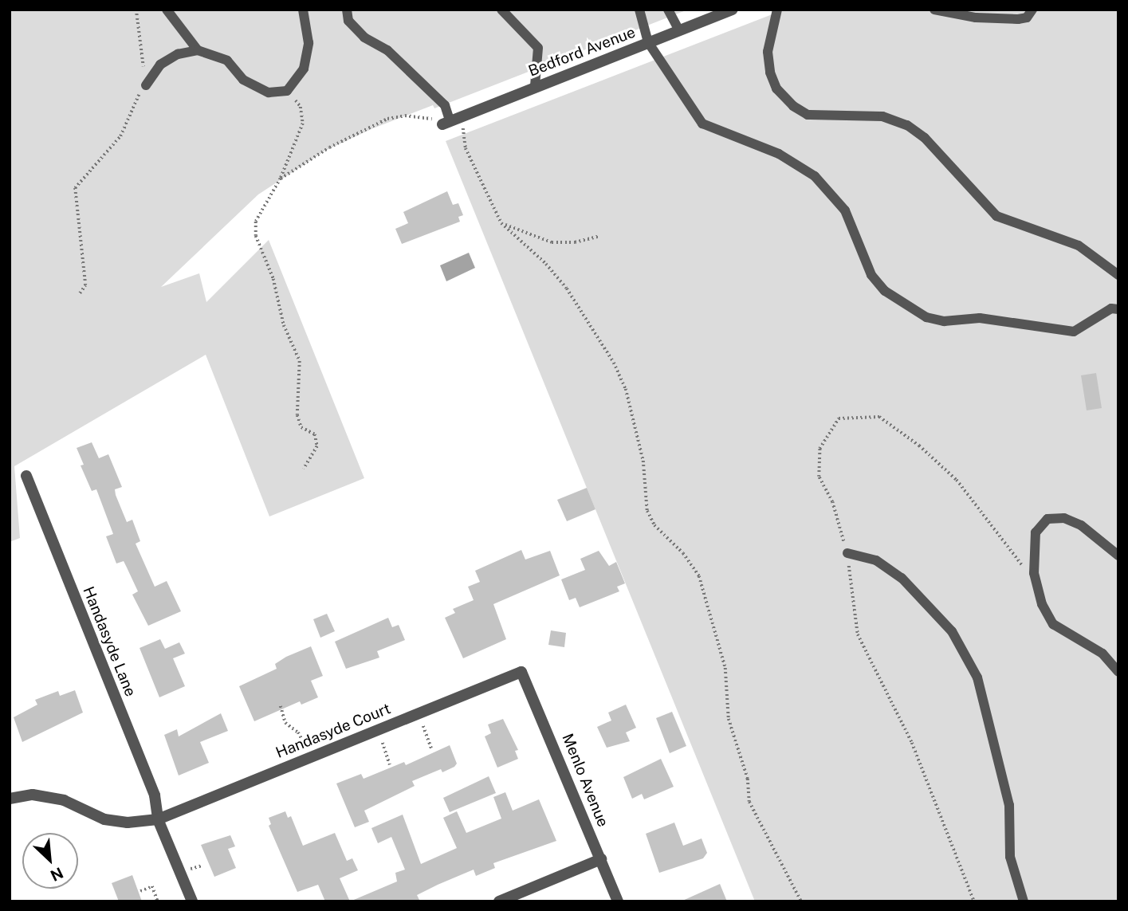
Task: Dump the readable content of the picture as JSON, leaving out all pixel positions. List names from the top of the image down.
{
  "streets": {
    "street": [
      "Bedford Avenue",
      "Handasyde Lane",
      "Handasyde Court",
      "Menlo Avenue"
    ]
  },
  "crossings": [
    ["Handasyde Lane", "Handasyde Court"],
    ["Handasyde Court", "Menlo Avenue"]
  ],
  "north": "bottom right"
}
